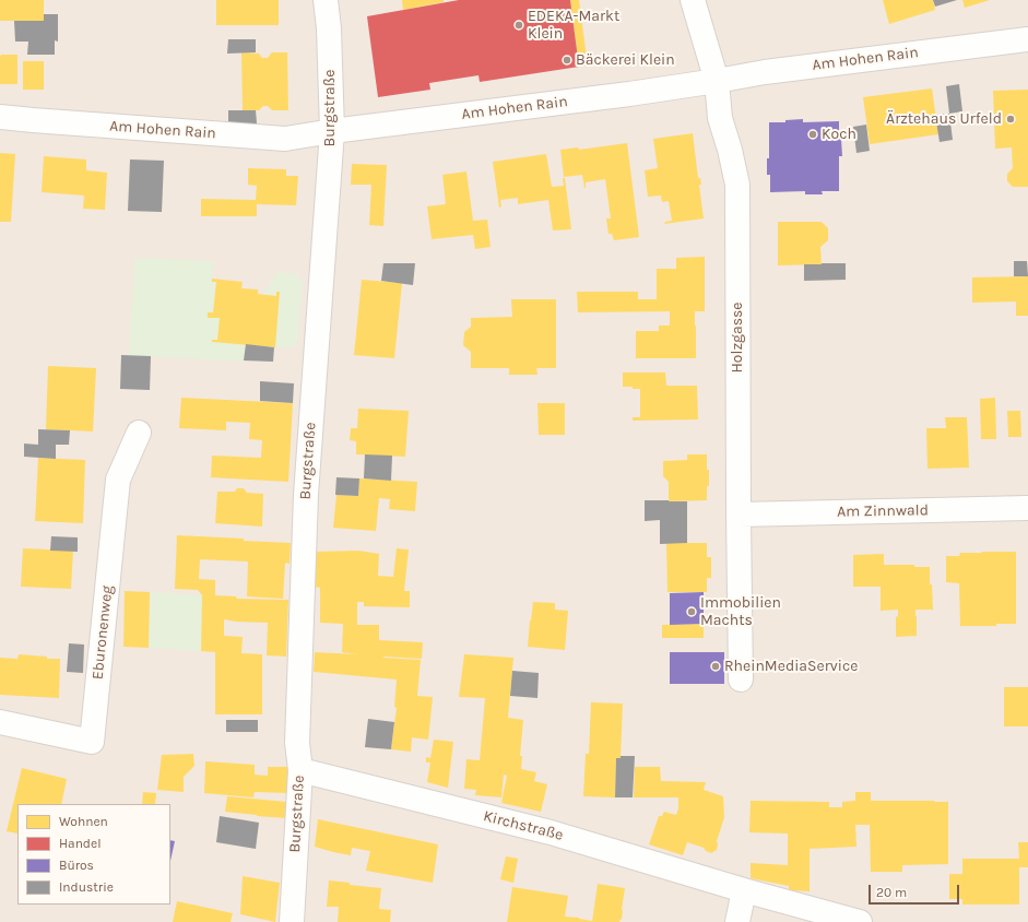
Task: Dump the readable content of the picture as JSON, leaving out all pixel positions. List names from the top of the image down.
{
  "streets": {
    "street": [
      "Am Hohen Rain",
      "Burgstraße",
      "Holzgasse",
      "Am Zinnwald",
      "Eburonenweg",
      "Kirchstraße"
    ]
  },
  "crossings": [
    ["Am Hohen Rain", "Burgstraße"],
    ["Am Hohen Rain", "Holzgasse"],
    ["Burgstraße", "Kirchstraße"],
    ["Holzgasse", "Am Zinnwald"]
  ],
  "places": [
    "EDEKA-Markt Klein",
    "Bäckerei Klein",
    "Ärztehaus Urfeld",
    "Koch",
    "Immobilien Machts",
    "RheinMediaService"
  ],
  "legend": [
    "Wohnen",
    "Handel",
    "Büros",
    "Industrie"
  ],
  "scale_bar": "20 m"
}
